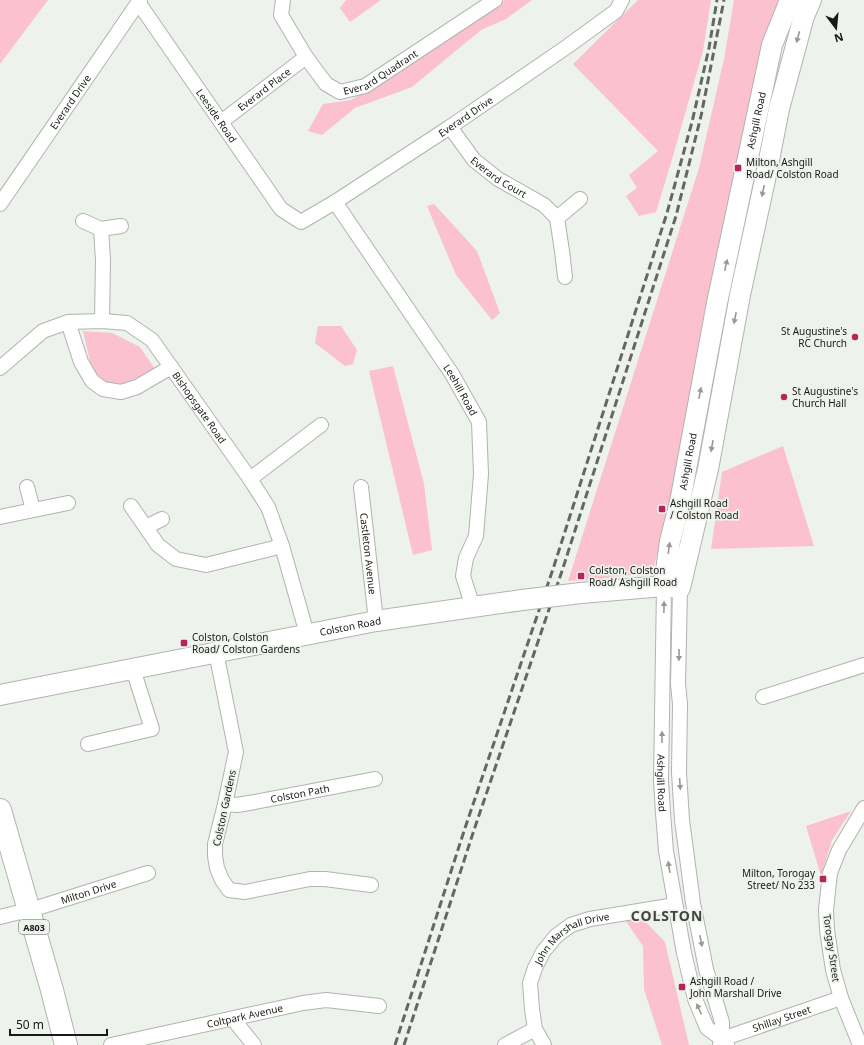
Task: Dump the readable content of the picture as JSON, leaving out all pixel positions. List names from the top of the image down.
{
  "streets": {
    "main road": ["A803"],
    "street": [
      "Everard Quadrant",
      "Everard Place",
      "Everard Drive",
      "Leeside Road",
      "Ashgill Road",
      "Everard Court",
      "Leehill Road",
      "Bishopsgate Road",
      "Castleton Avenue",
      "Colston Road",
      "Colston Path",
      "Colston Gardens",
      "Milton Drive",
      "John Marshall Drive",
      "Torogay Street",
      "Coltpark Avenue",
      "Shillay Street"
    ]
  },
  "crossings": [
    ["Everard Quadrant", "Everard Place"],
    ["Everard Place", "Leeside Road"],
    ["Everard Drive", "Leeside Road"],
    ["Everard Drive", "Everard Court"],
    ["Everard Drive", "Leehill Road"],
    ["Ashgill Road", "Colston Road"],
    ["Ashgill Road", "John Marshall Drive"],
    ["Ashgill Road", "Shillay Street"],
    ["Leehill Road", "Colston Road"],
    ["Bishopsgate Road", "Colston Road"],
    ["Castleton Avenue", "Colston Road"],
    ["Colston Road", "Colston Gardens"],
    ["Colston Path", "Colston Gardens"],
    ["Milton Drive", "A803"],
    ["Torogay Street", "Shillay Street"]
  ],
  "districts": ["COLSTON"],
  "places": {
    "transit": [
      "Milton, Ashgill Road/ Colston Road",
      "Ashgill Road / Colston Road",
      "Colston, Colston Road/ Ashgill Road",
      "Colston, Colston Road/ Colston Gardens",
      "Milton, Torogay Street/ No 233",
      "Ashgill Road / John Marshall Drive"
    ],
    "other": ["St Augustine's RC Church", "St Augustine's Church Hall"]
  },
  "scale_bar": "50 m",
  "north": "bottom"
}
